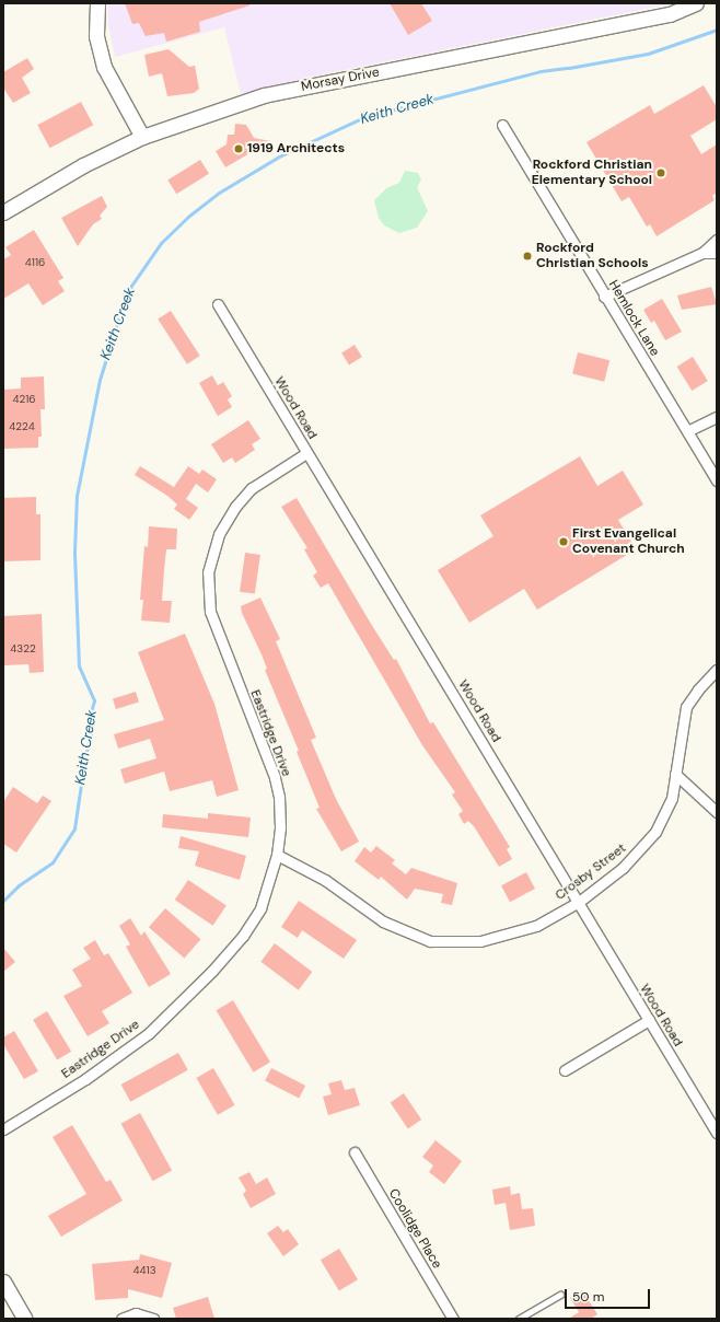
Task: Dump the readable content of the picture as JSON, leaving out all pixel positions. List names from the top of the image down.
{
  "streets": {
    "street": [
      "Morsay Drive",
      "Hemlock Lane",
      "Wood Road",
      "Eastridge Drive",
      "Crosby Street",
      "Coolidge Place"
    ]
  },
  "crossings": [
    ["Wood Road", "Eastridge Drive"],
    ["Wood Road", "Crosby Street"],
    ["Eastridge Drive", "Crosby Street"]
  ],
  "water": ["Keith Creek"],
  "places": [
    "1919 Architects",
    "Rockford Christian Elementary School",
    "Rockford Christian Schools",
    "First Evangelical Covenant Church"
  ],
  "house_numbers": [
    "4116",
    "4216",
    "4224",
    "4322",
    "4413"
  ],
  "scale_bar": "50 m"
}
